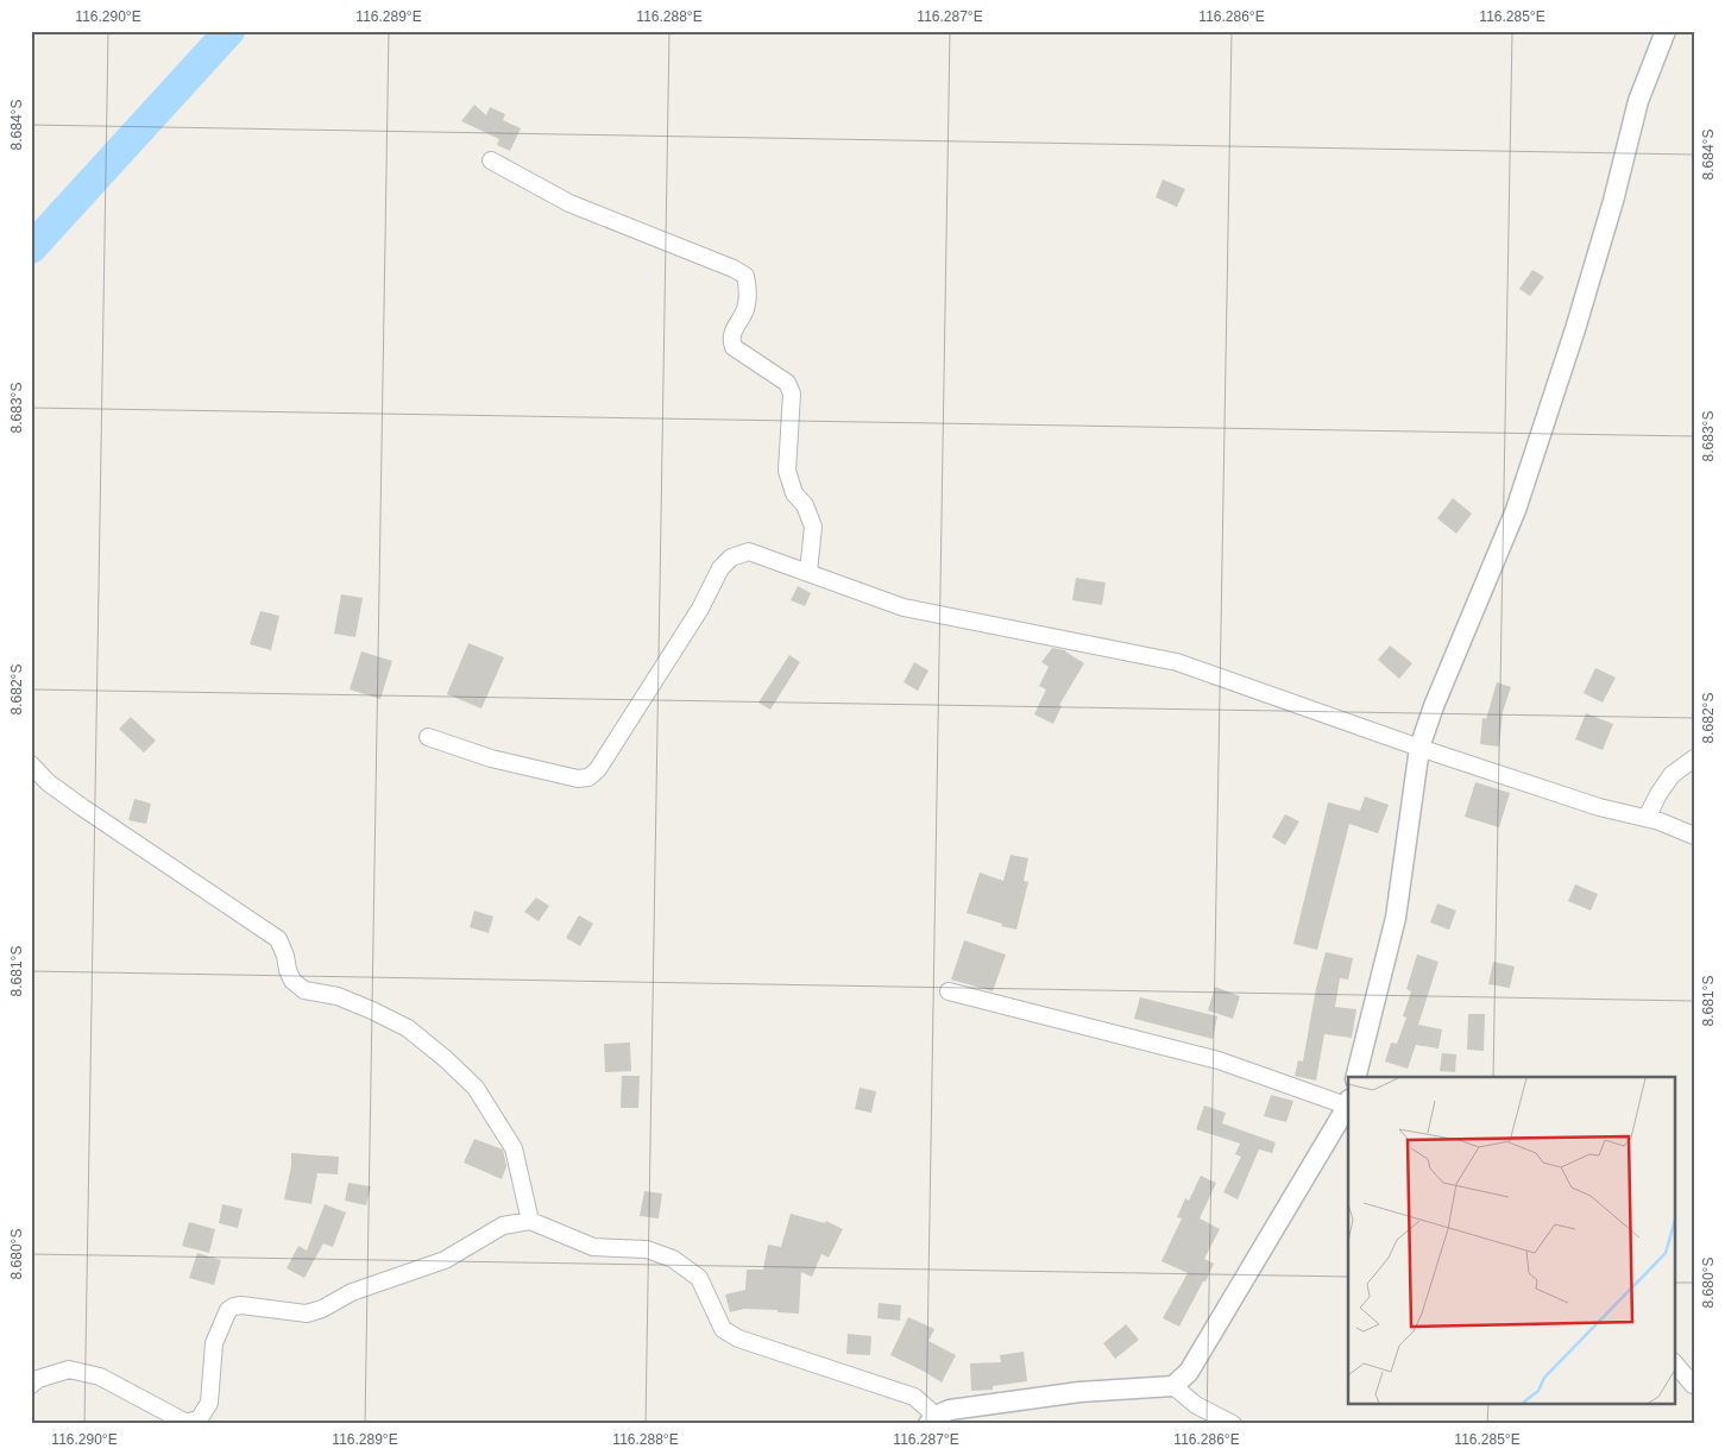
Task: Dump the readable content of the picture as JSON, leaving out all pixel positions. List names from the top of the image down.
{
  "coordinates": [
    "116.290°E",
    "116.289°E",
    "116.288°E",
    "116.287°E",
    "116.286°E",
    "116.285°E",
    "8.684°S",
    "8.683°S",
    "8.682°S",
    "8.681°S",
    "8.680°S"
  ]
}
